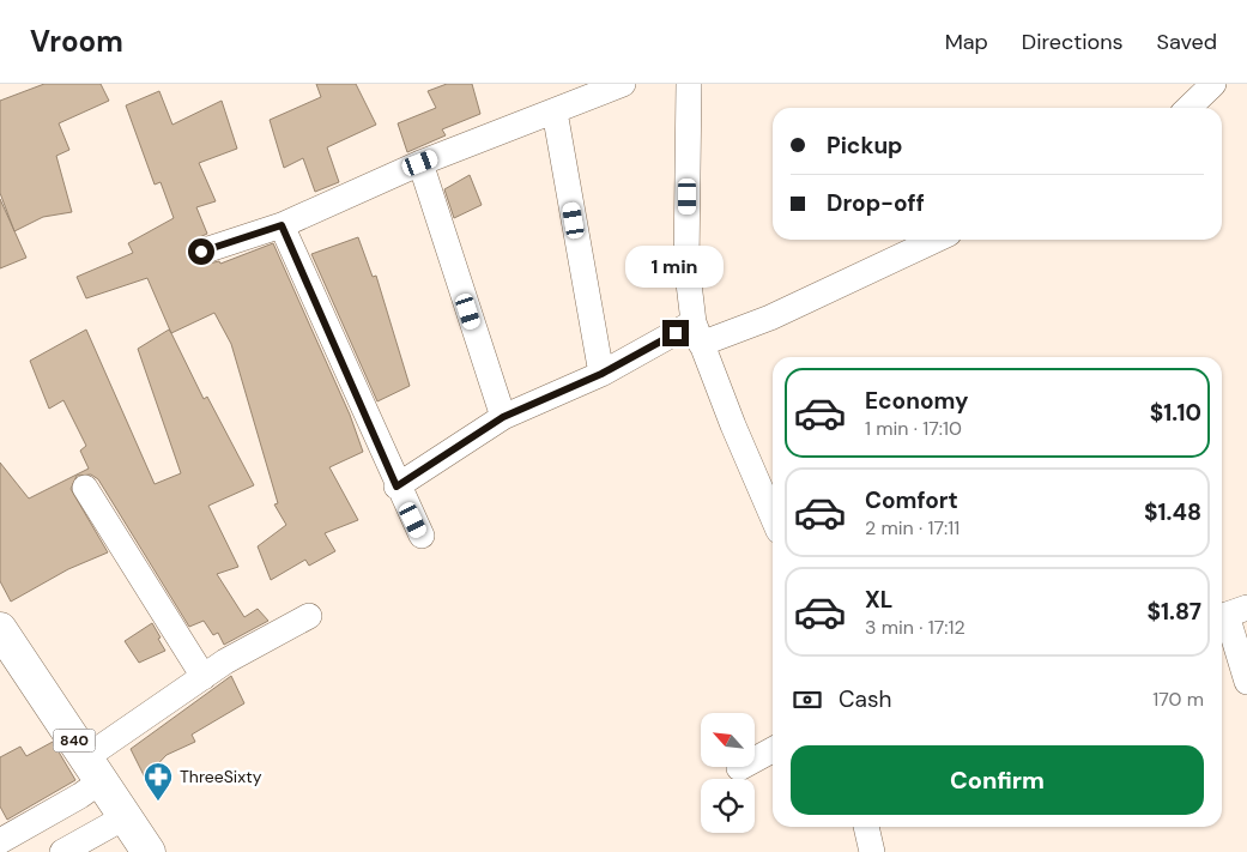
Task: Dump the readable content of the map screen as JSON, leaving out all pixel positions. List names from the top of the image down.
{
  "streets": {
    "highway": ["840"]
  },
  "places": {
    "pharmacy": ["ThreeSixty"]
  },
  "north": "top left",
  "page": {
    "header": "Vroom",
    "nav": ["Map", "Directions", "Saved"],
    "banner": ["Pickup", "Drop-off"],
    "bubble": "1 min",
    "list": [
      {
        "name": "Economy",
        "note": "1 min · 17:10",
        "value": "$1.10"
      },
      {
        "name": "Comfort",
        "note": "2 min · 17:11",
        "value": "$1.48"
      },
      {
        "name": "XL",
        "note": "3 min · 17:12",
        "value": "$1.87"
      }
    ],
    "pay": ["Cash", "170 m"],
    "buttons": "Confirm"
  }
}
